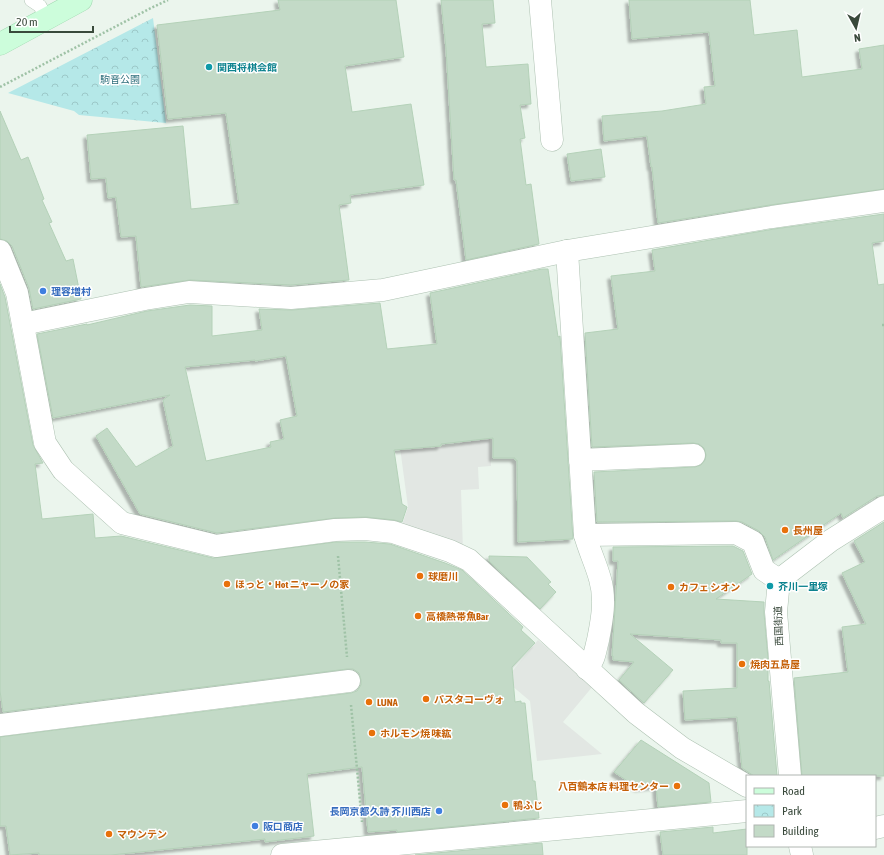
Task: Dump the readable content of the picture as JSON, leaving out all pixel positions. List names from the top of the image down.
{
  "streets": {
    "street": ["西国街道"]
  },
  "parks": ["駒音公園"],
  "places": [
    "関西将棋会館",
    "理容増村",
    "長州屋",
    "球磨川",
    "ほっと・Hot ニャーノの家",
    "芥川一里塚",
    "カフェ シオン",
    "高橋熱帯魚Bar",
    "焼肉五島屋",
    "パスタコーヴォ",
    "LUNA",
    "ホルモン焼 味紘",
    "八百鶴本店 料理センター",
    "鴨ふじ",
    "長岡京都久詩 芥川西店",
    "阪口商店",
    "マウンテン"
  ],
  "legend": ["Road", "Park", "Building"],
  "scale_bar": "20 m",
  "north": "bottom"
}
